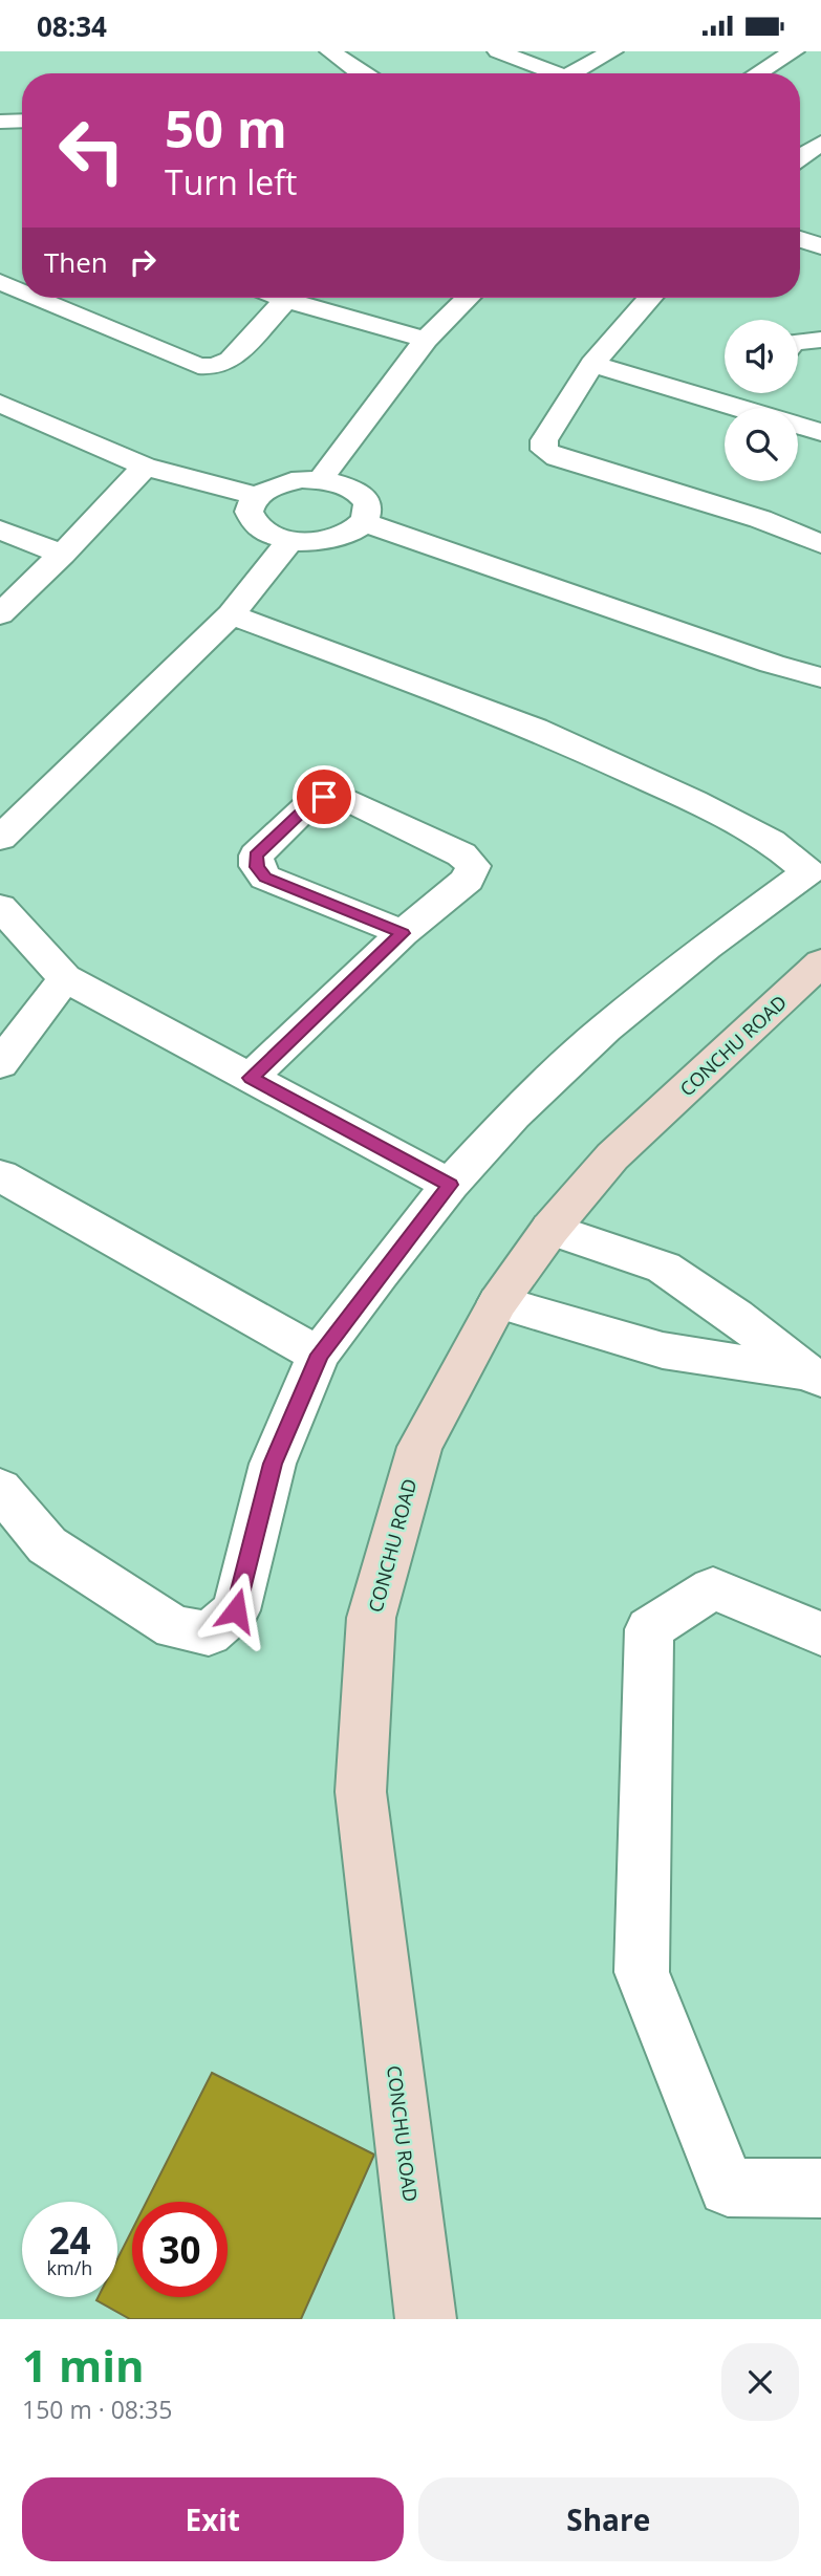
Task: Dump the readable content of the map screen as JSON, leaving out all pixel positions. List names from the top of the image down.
{
  "streets": {
    "main road": ["CONCHU ROAD"]
  },
  "page": {
    "status": "08:34",
    "turn": ["50 m", "Turn left"],
    "then": "Then",
    "speed": "24 km/h",
    "limit": "30",
    "heading": ["1 min", "150 m · 08:35"],
    "buttons": ["Exit", "Share"]
  }
}
